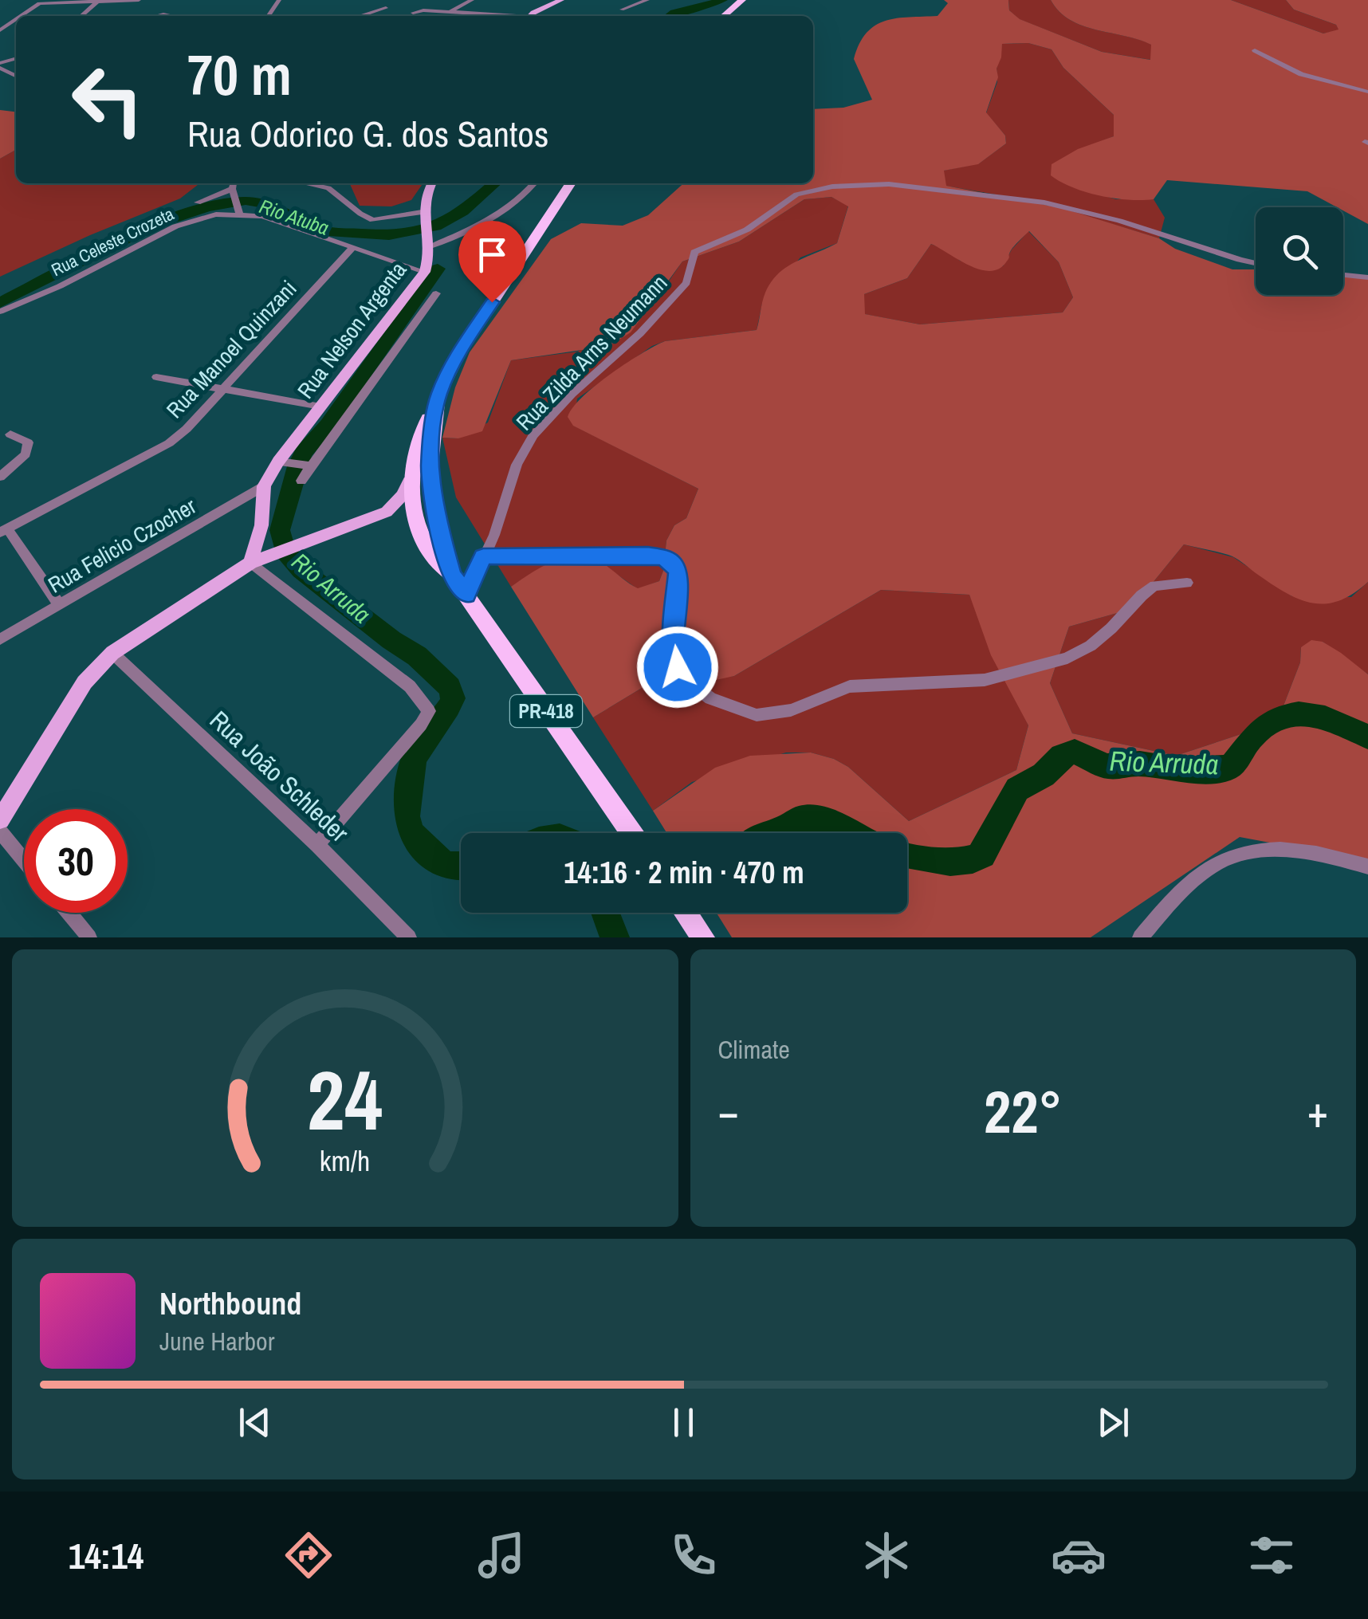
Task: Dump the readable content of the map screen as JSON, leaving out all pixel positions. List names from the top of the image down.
{
  "streets": {
    "highway": ["PR-418"],
    "main road": ["Rua Nelson Argenta"],
    "street": [
      "Rua Celeste Crozeta",
      "Rua Manoel Quinzani",
      "Rua Zilda Arns Neumann",
      "Rua Felicio Czocher",
      "Rua João Schleder"
    ]
  },
  "crossings": [
    ["Rua Celeste Crozeta", "Rua Nelson Argenta"],
    ["Rua Celeste Crozeta", "Rua Manoel Quinzani"],
    ["Rua Nelson Argenta", "Rua Felicio Czocher"],
    ["Rua Zilda Arns Neumann", "PR-418"]
  ],
  "water": ["Rio Atuba", "Rio Arruda"],
  "page": {
    "turn": ["70 m", "Rua Odorico G. dos Santos"],
    "limit": "30",
    "trip": "14:16 · 2 min · 470 m",
    "tile": "Climate",
    "heat": ["−", "22°", "+"],
    "song": ["Northbound", "June Harbor"],
    "tabs": "14:14",
    "gauge": ["24", "km/h"]
  }
}
